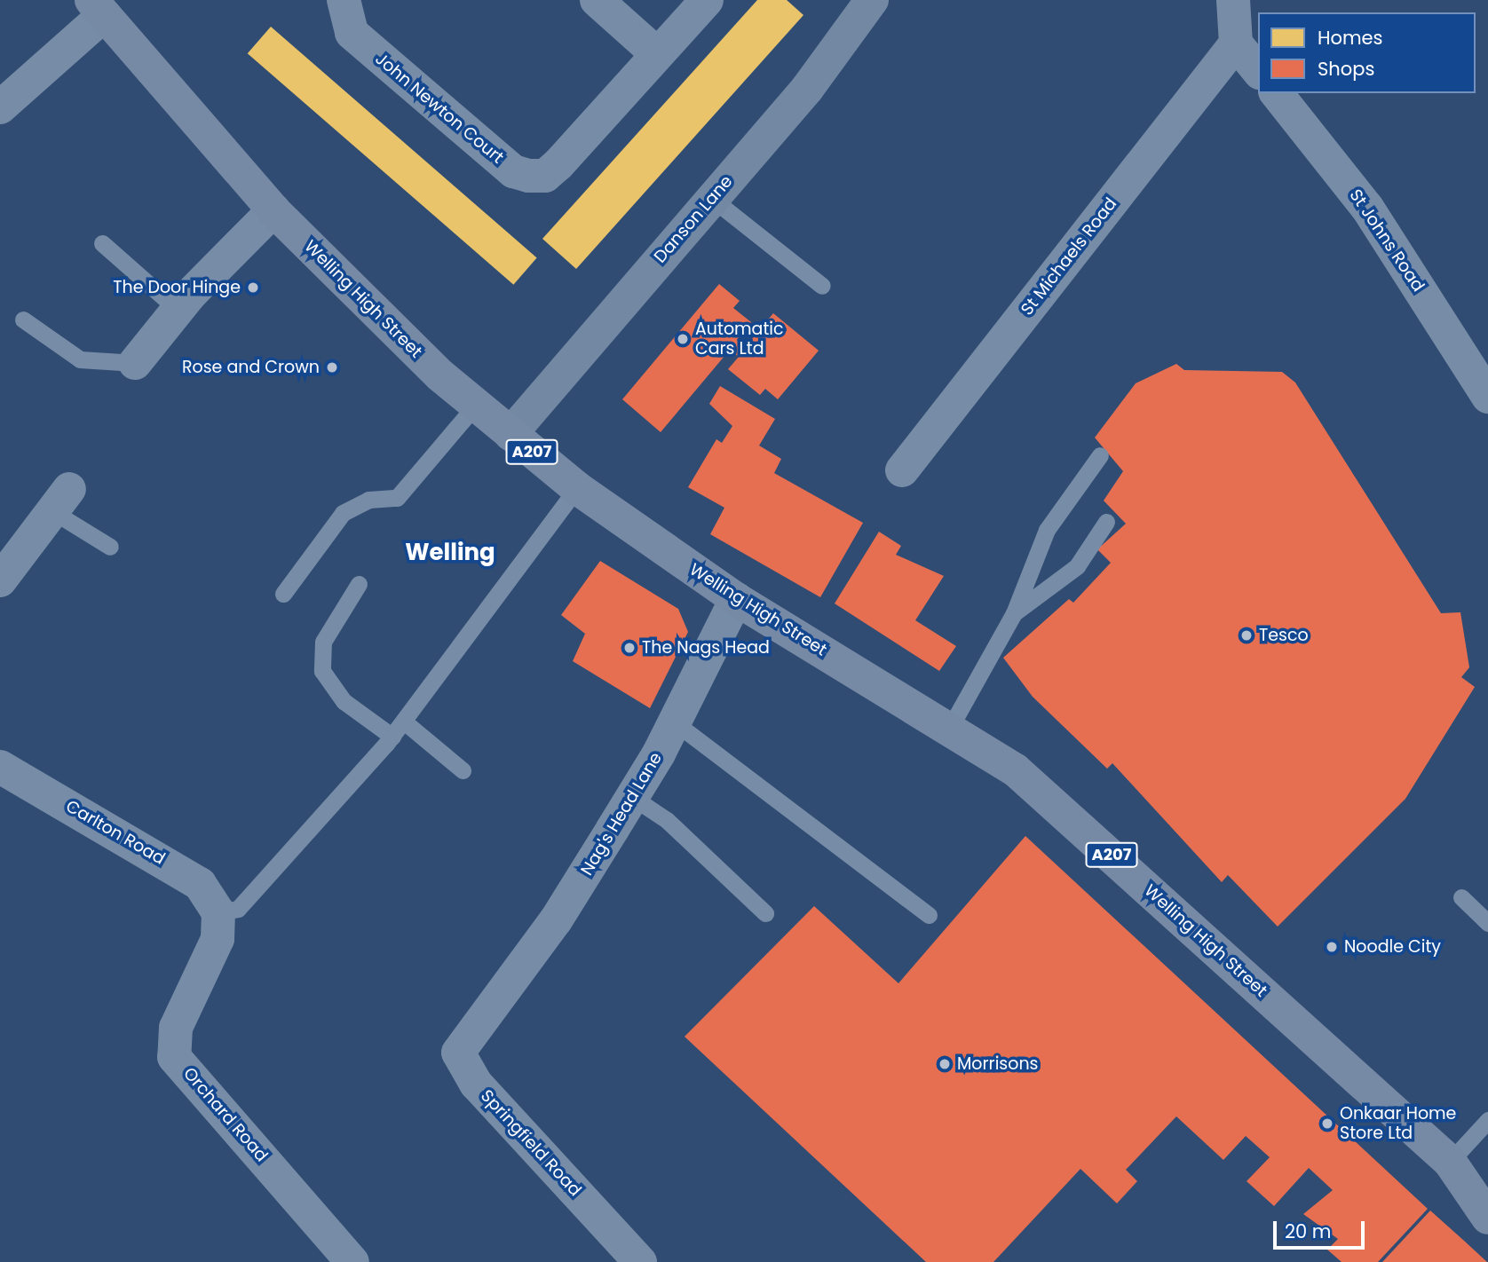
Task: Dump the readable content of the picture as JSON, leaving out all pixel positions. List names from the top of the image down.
{
  "streets": {
    "main road": ["Welling High Street", "A207"],
    "street": [
      "John Newton Court",
      "Danson Lane",
      "St Johns Road",
      "St Michaels Road",
      "Nag's Head Lane",
      "Carlton Road",
      "Orchard Road",
      "Springfield Road"
    ]
  },
  "crossings": [
    ["Danson Lane", "Welling High Street"],
    ["Welling High Street", "Nag's Head Lane"],
    ["Nag's Head Lane", "Springfield Road"],
    ["Carlton Road", "Orchard Road"]
  ],
  "districts": ["Welling"],
  "places": [
    "The Door Hinge",
    "Automatic Cars Ltd",
    "Rose and Crown",
    "Tesco",
    "The Nags Head",
    "Noodle City",
    "Morrisons",
    "Onkaar Home Store Ltd"
  ],
  "legend": ["Homes", "Shops"],
  "scale_bar": "20 m"
}
